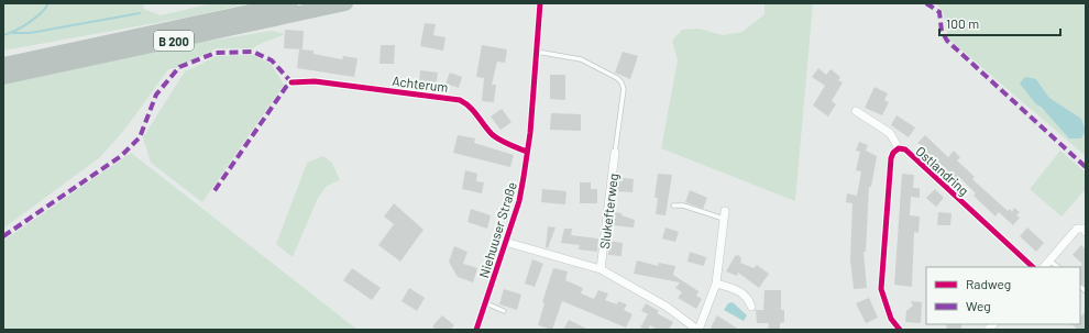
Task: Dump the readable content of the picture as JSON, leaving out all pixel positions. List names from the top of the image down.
{
  "streets": {
    "highway": ["B 200"],
    "street": [
      "Achterum",
      "Ostlandring",
      "Slukefterweg",
      "Niehuuser Straße"
    ]
  },
  "crossings": [
    ["Achterum", "Niehuuser Straße"],
    ["Slukefterweg", "Niehuuser Straße"]
  ],
  "legend": ["Radweg", "Weg"],
  "scale_bar": "100 m"
}
